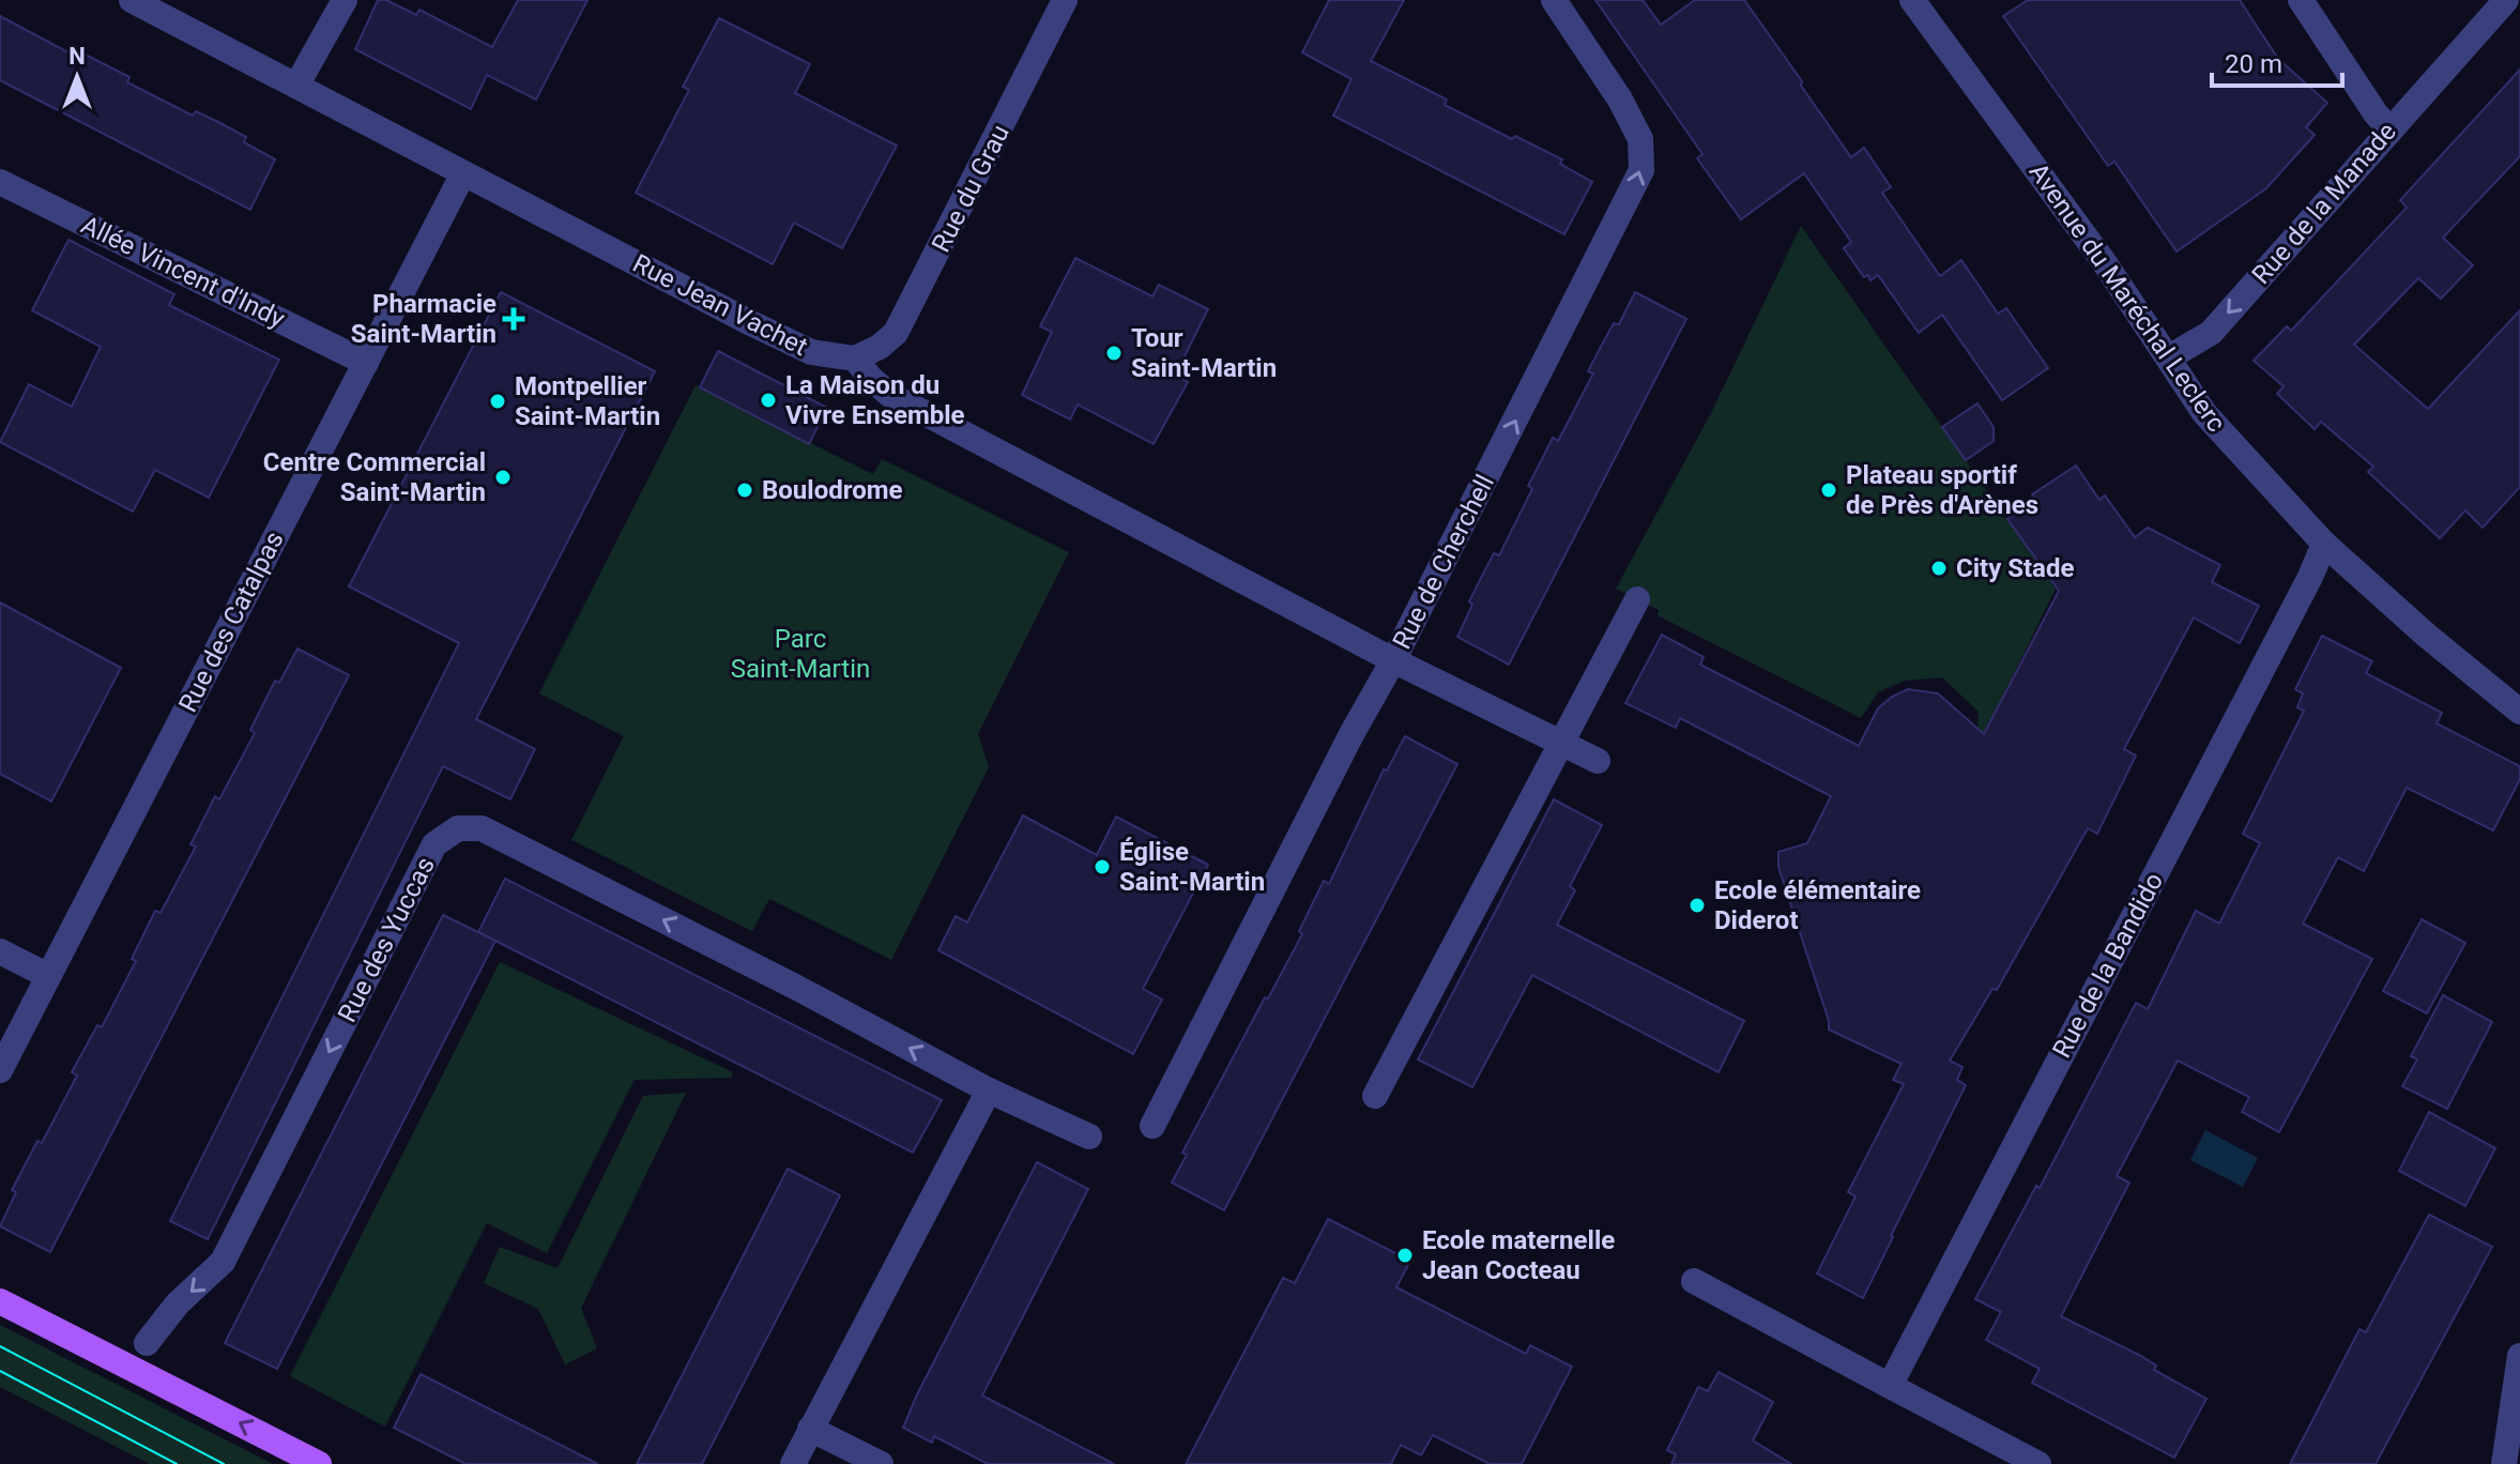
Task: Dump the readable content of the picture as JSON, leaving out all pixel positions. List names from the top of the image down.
{
  "streets": {
    "street": [
      "Rue du Grau",
      "Rue de la Manade",
      "Allée Vincent d'Indy",
      "Avenue du Maréchal Leclerc",
      "Rue Jean Vachet",
      "Rue de Cherchell",
      "Rue des Catalpas",
      "Rue des Yuccas",
      "Rue de la Bandido"
    ]
  },
  "crossings": [
    ["Rue du Grau", "Rue Jean Vachet"],
    ["Rue de la Manade", "Avenue du Maréchal Leclerc"],
    ["Allée Vincent d'Indy", "Rue des Catalpas"],
    ["Avenue du Maréchal Leclerc", "Rue de la Bandido"],
    ["Rue Jean Vachet", "Rue des Catalpas"]
  ],
  "one_way": ["Rue de la Manade", "Rue de Cherchell"],
  "parks": ["Parc Saint-Martin"],
  "places": {
    "health": ["Pharmacie Saint-Martin"],
    "other": [
      "Tour Saint-Martin",
      "La Maison du Vivre Ensemble",
      "Montpellier Saint-Martin",
      "Centre Commercial Saint-Martin",
      "Boulodrome",
      "Plateau sportif de Près d'Arènes",
      "City Stade",
      "Église Saint-Martin",
      "Ecole élémentaire Diderot",
      "Ecole maternelle Jean Cocteau"
    ]
  },
  "scale_bar": "20 m",
  "north": "top"
}
